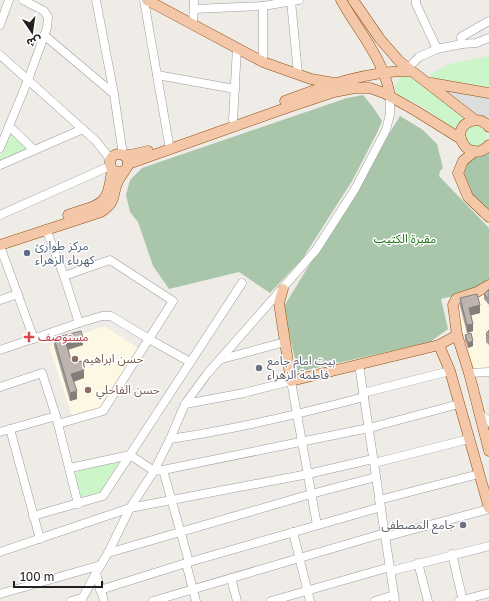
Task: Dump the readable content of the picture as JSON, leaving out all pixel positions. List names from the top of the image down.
{
  "parks": ["مقبرة الكتيب"],
  "places": {
    "other": [
      "مركز طوارئ كهرباء الزهراء",
      "حسن ابراهيم",
      "بيت امام جامع فاطمة الزهراء",
      "حسن الفاحلي",
      "جامع المصطفى"
    ],
    "health": ["مستوصف"]
  },
  "scale_bar": "100 m",
  "north": "bottom"
}
